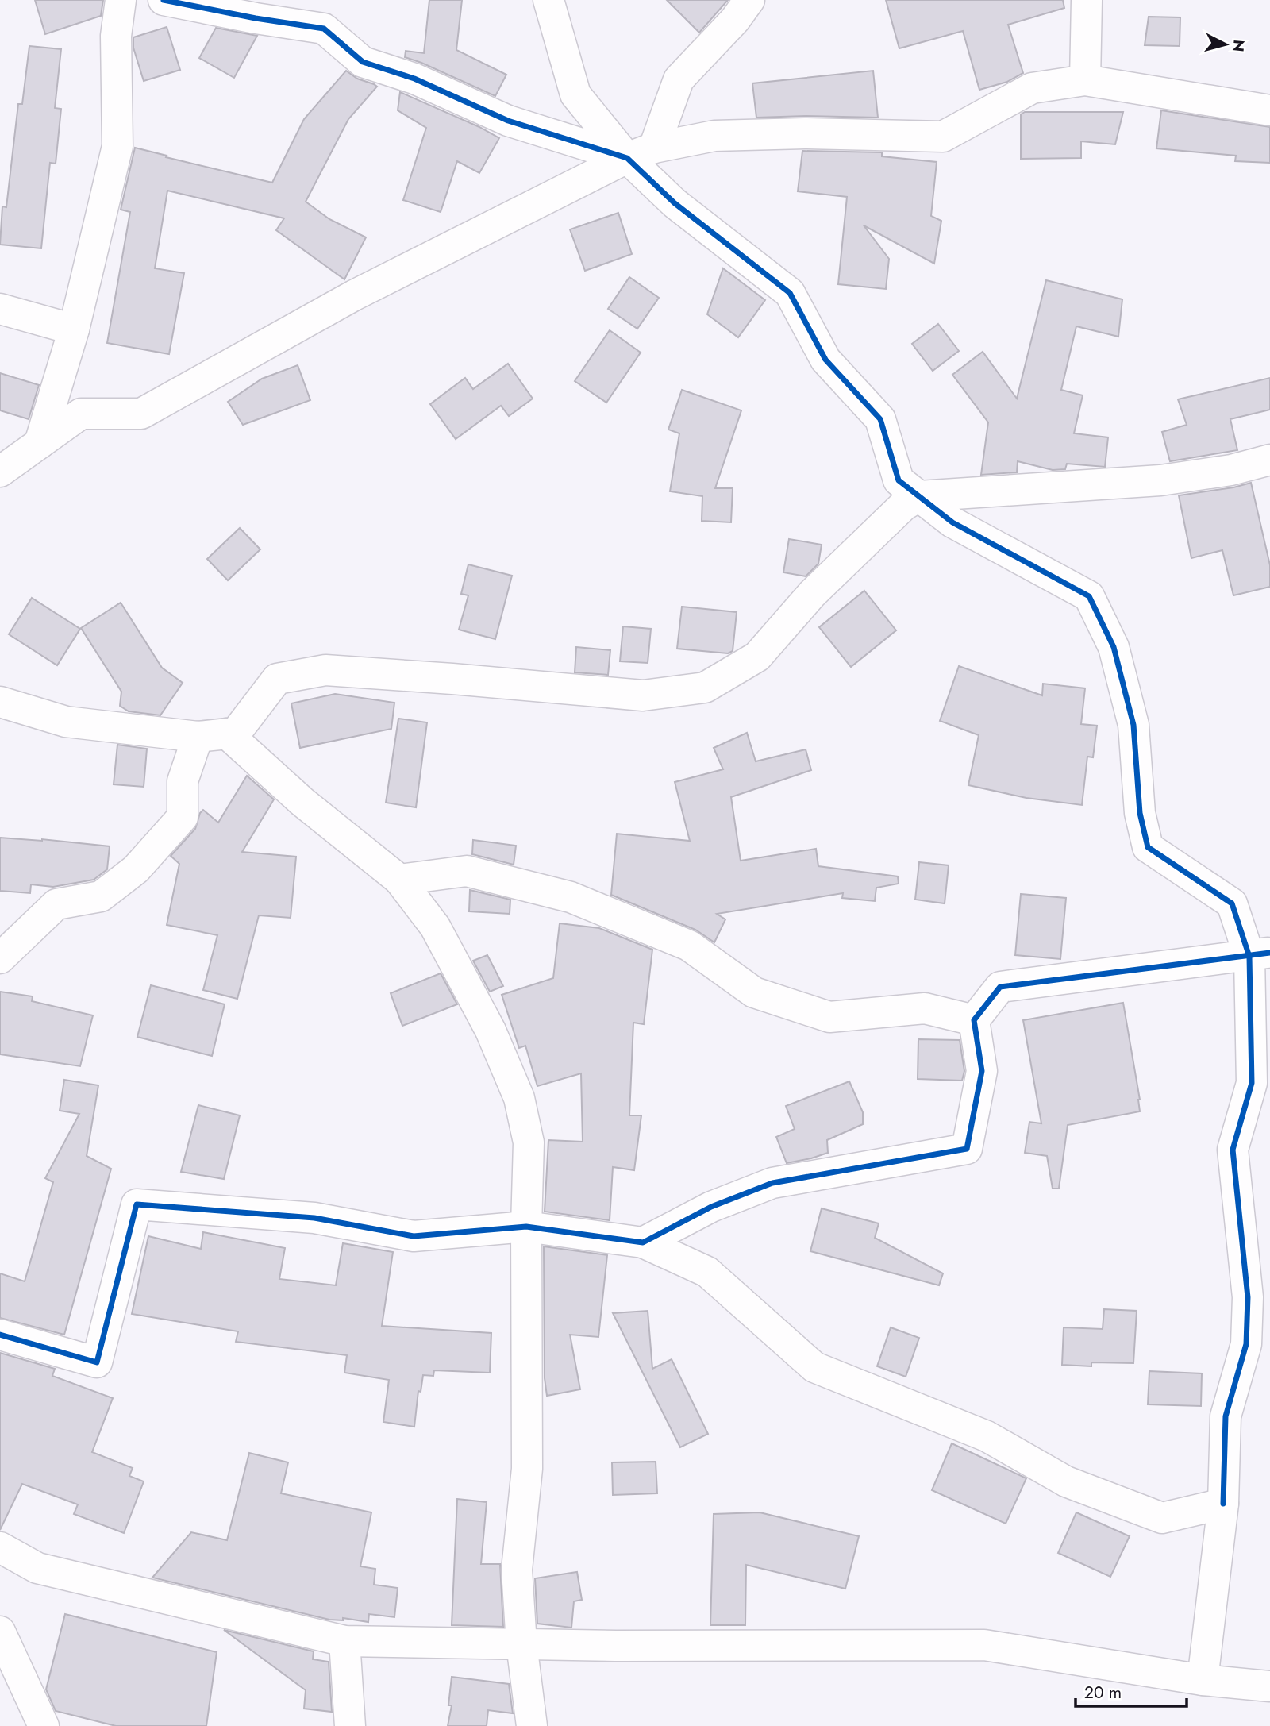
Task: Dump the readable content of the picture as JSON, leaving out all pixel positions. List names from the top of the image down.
{
  "scale_bar": "20 m",
  "north": "right"
}
